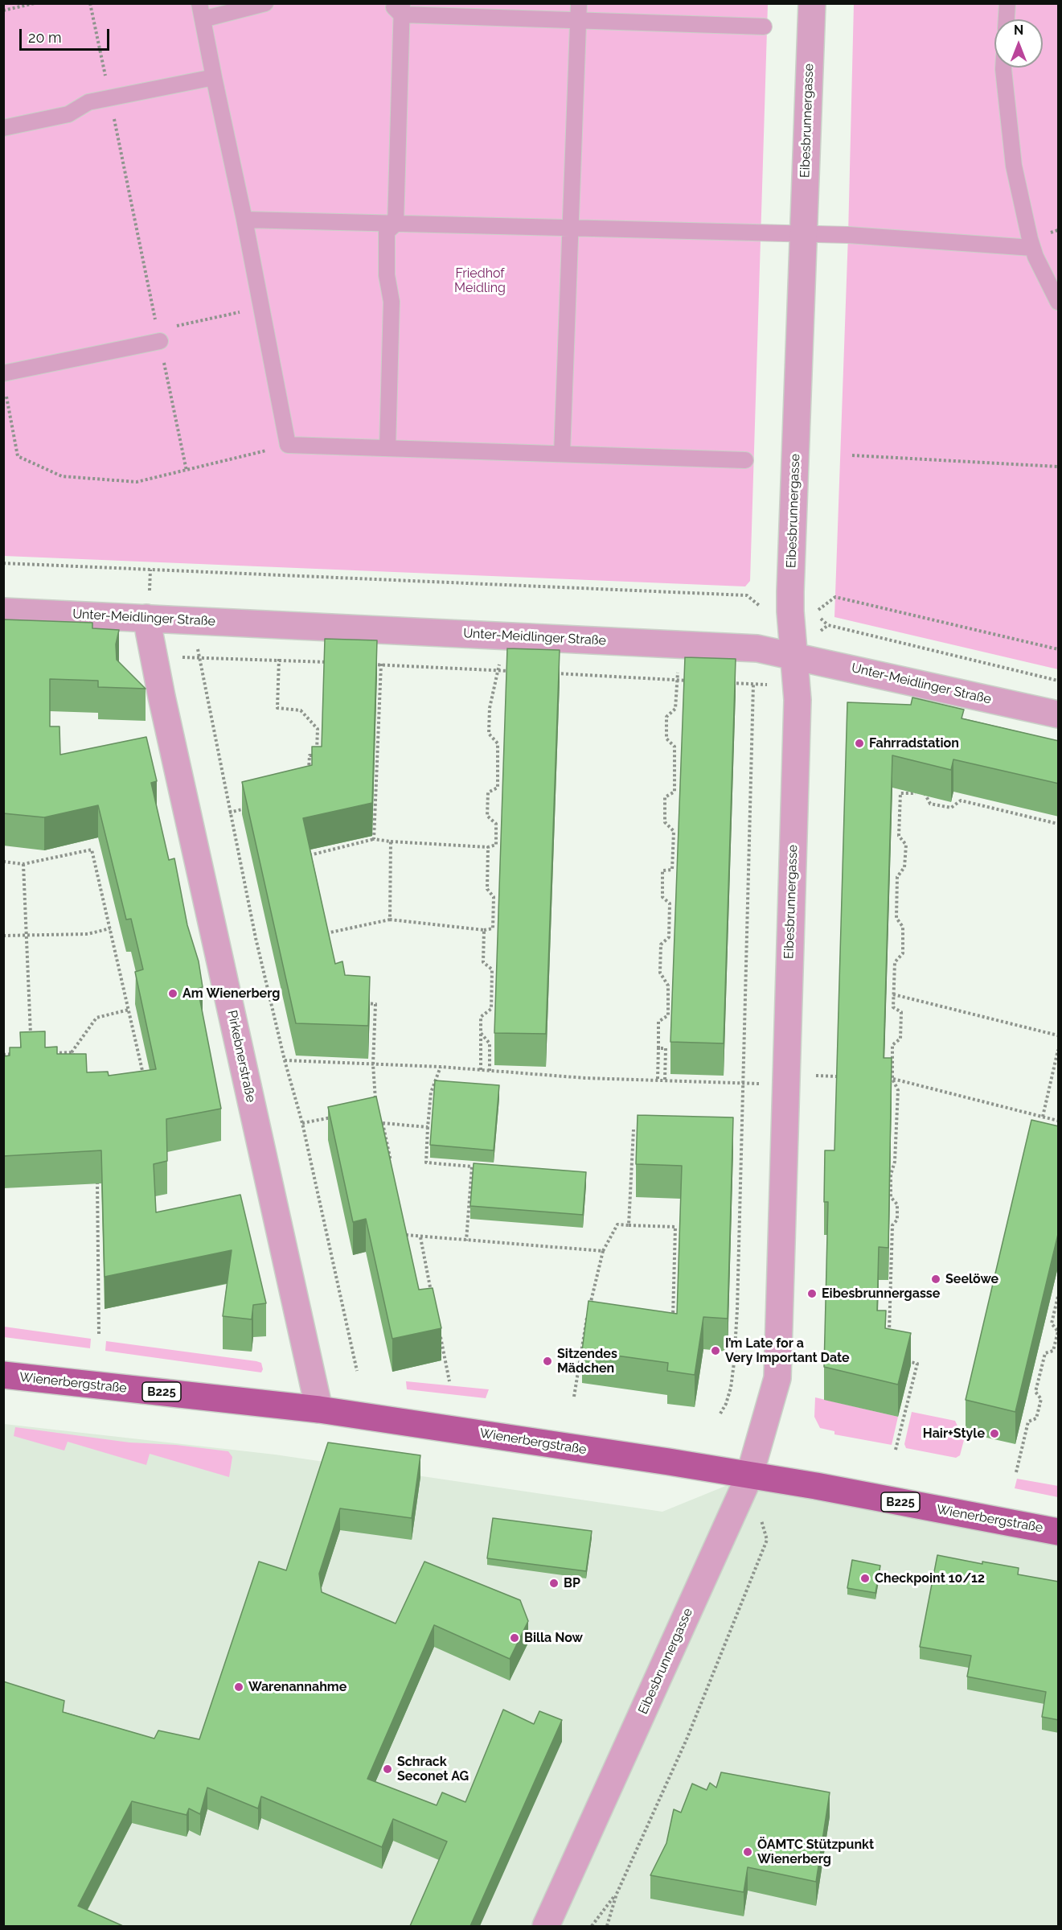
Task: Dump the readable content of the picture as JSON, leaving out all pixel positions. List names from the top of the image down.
{
  "streets": {
    "main road": ["Wienerbergstraße", "B225"],
    "street": ["Eibesbrunnergasse", "Unter-Meidlinger Straße", "Pirkebnerstraße"]
  },
  "crossings": [
    ["Eibesbrunnergasse", "Unter-Meidlinger Straße"],
    ["Eibesbrunnergasse", "Wienerbergstraße"],
    ["Unter-Meidlinger Straße", "Pirkebnerstraße"],
    ["Pirkebnerstraße", "Wienerbergstraße"]
  ],
  "parks": ["Friedhof Meidling"],
  "places": [
    "Fahrradstation",
    "Am Wienerberg",
    "Seelöwe",
    "Eibesbrunnergasse",
    "I’m Late for a Very Important Date",
    "Sitzendes Mädchen",
    "Hair+Style",
    "Checkpoint 10/12",
    "BP",
    "Billa Now",
    "Warenannahme",
    "Schrack Seconet AG",
    "ÖAMTC Stützpunkt Wienerberg"
  ],
  "scale_bar": "20 m",
  "north": "top"
}
